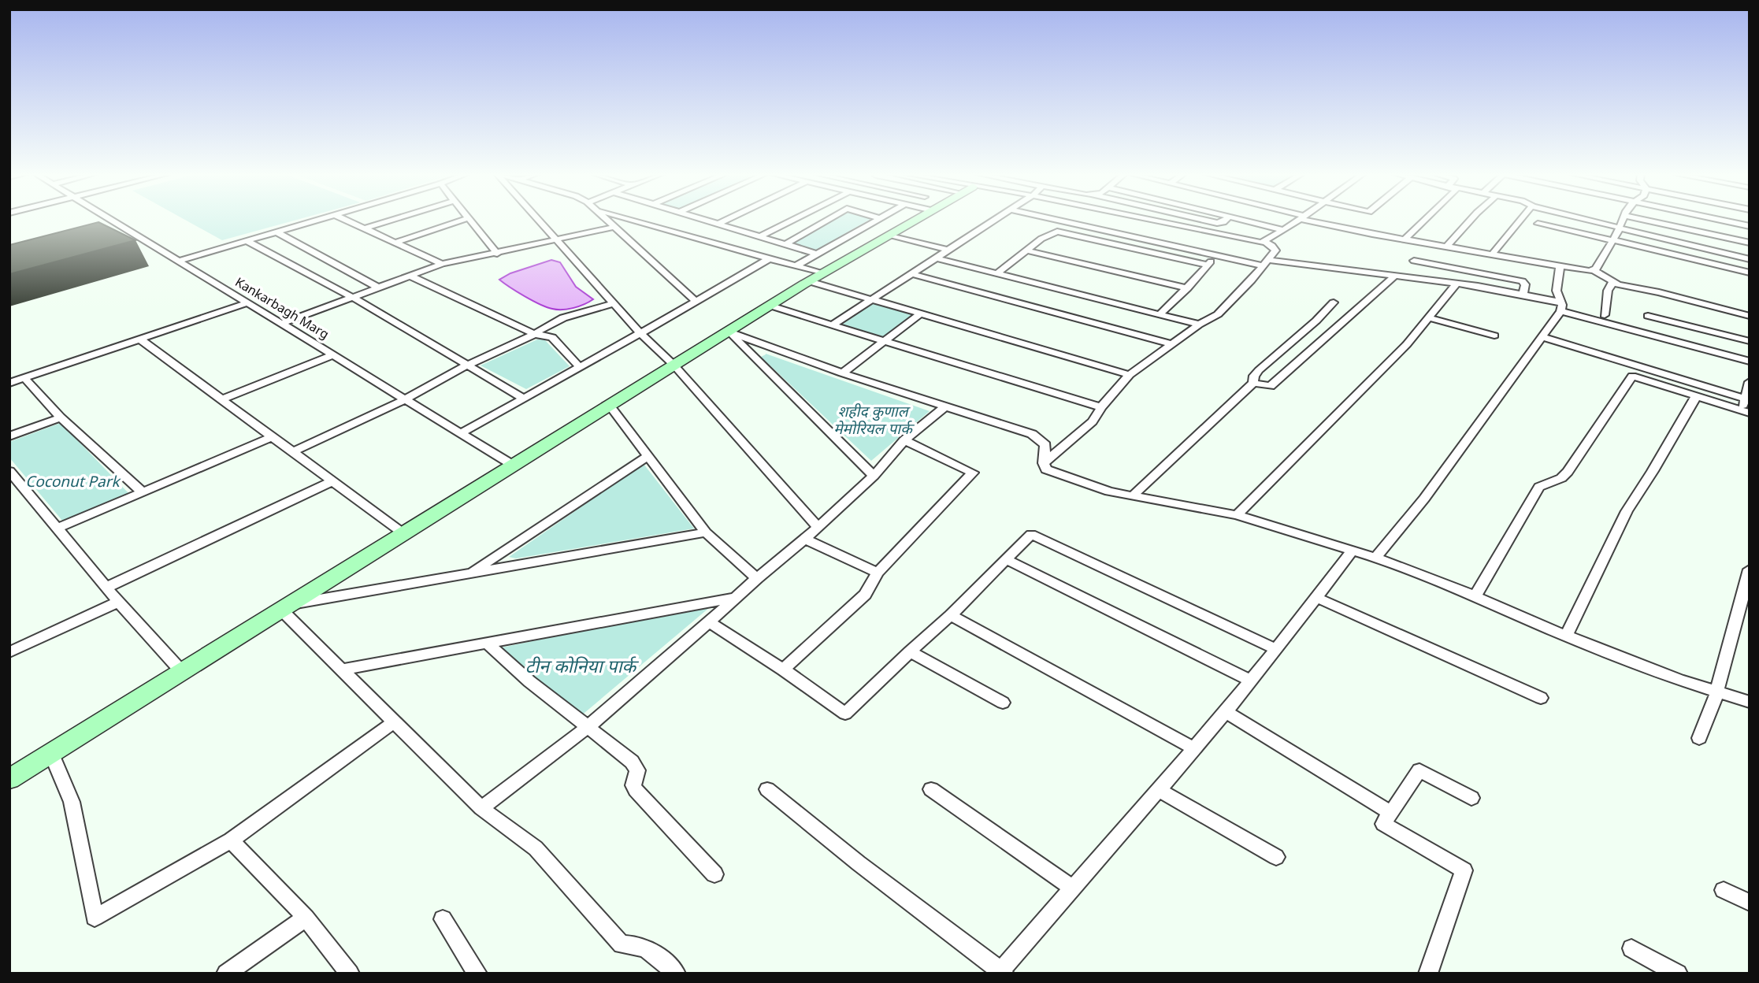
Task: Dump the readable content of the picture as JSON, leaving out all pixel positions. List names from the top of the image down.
{
  "streets": {
    "street": ["Kankarbagh Marg"]
  },
  "parks": ["शहीद कुणाल मेमोरियल पार्क", "Coconut Park", "टीन कोनिया पार्क"]
}
